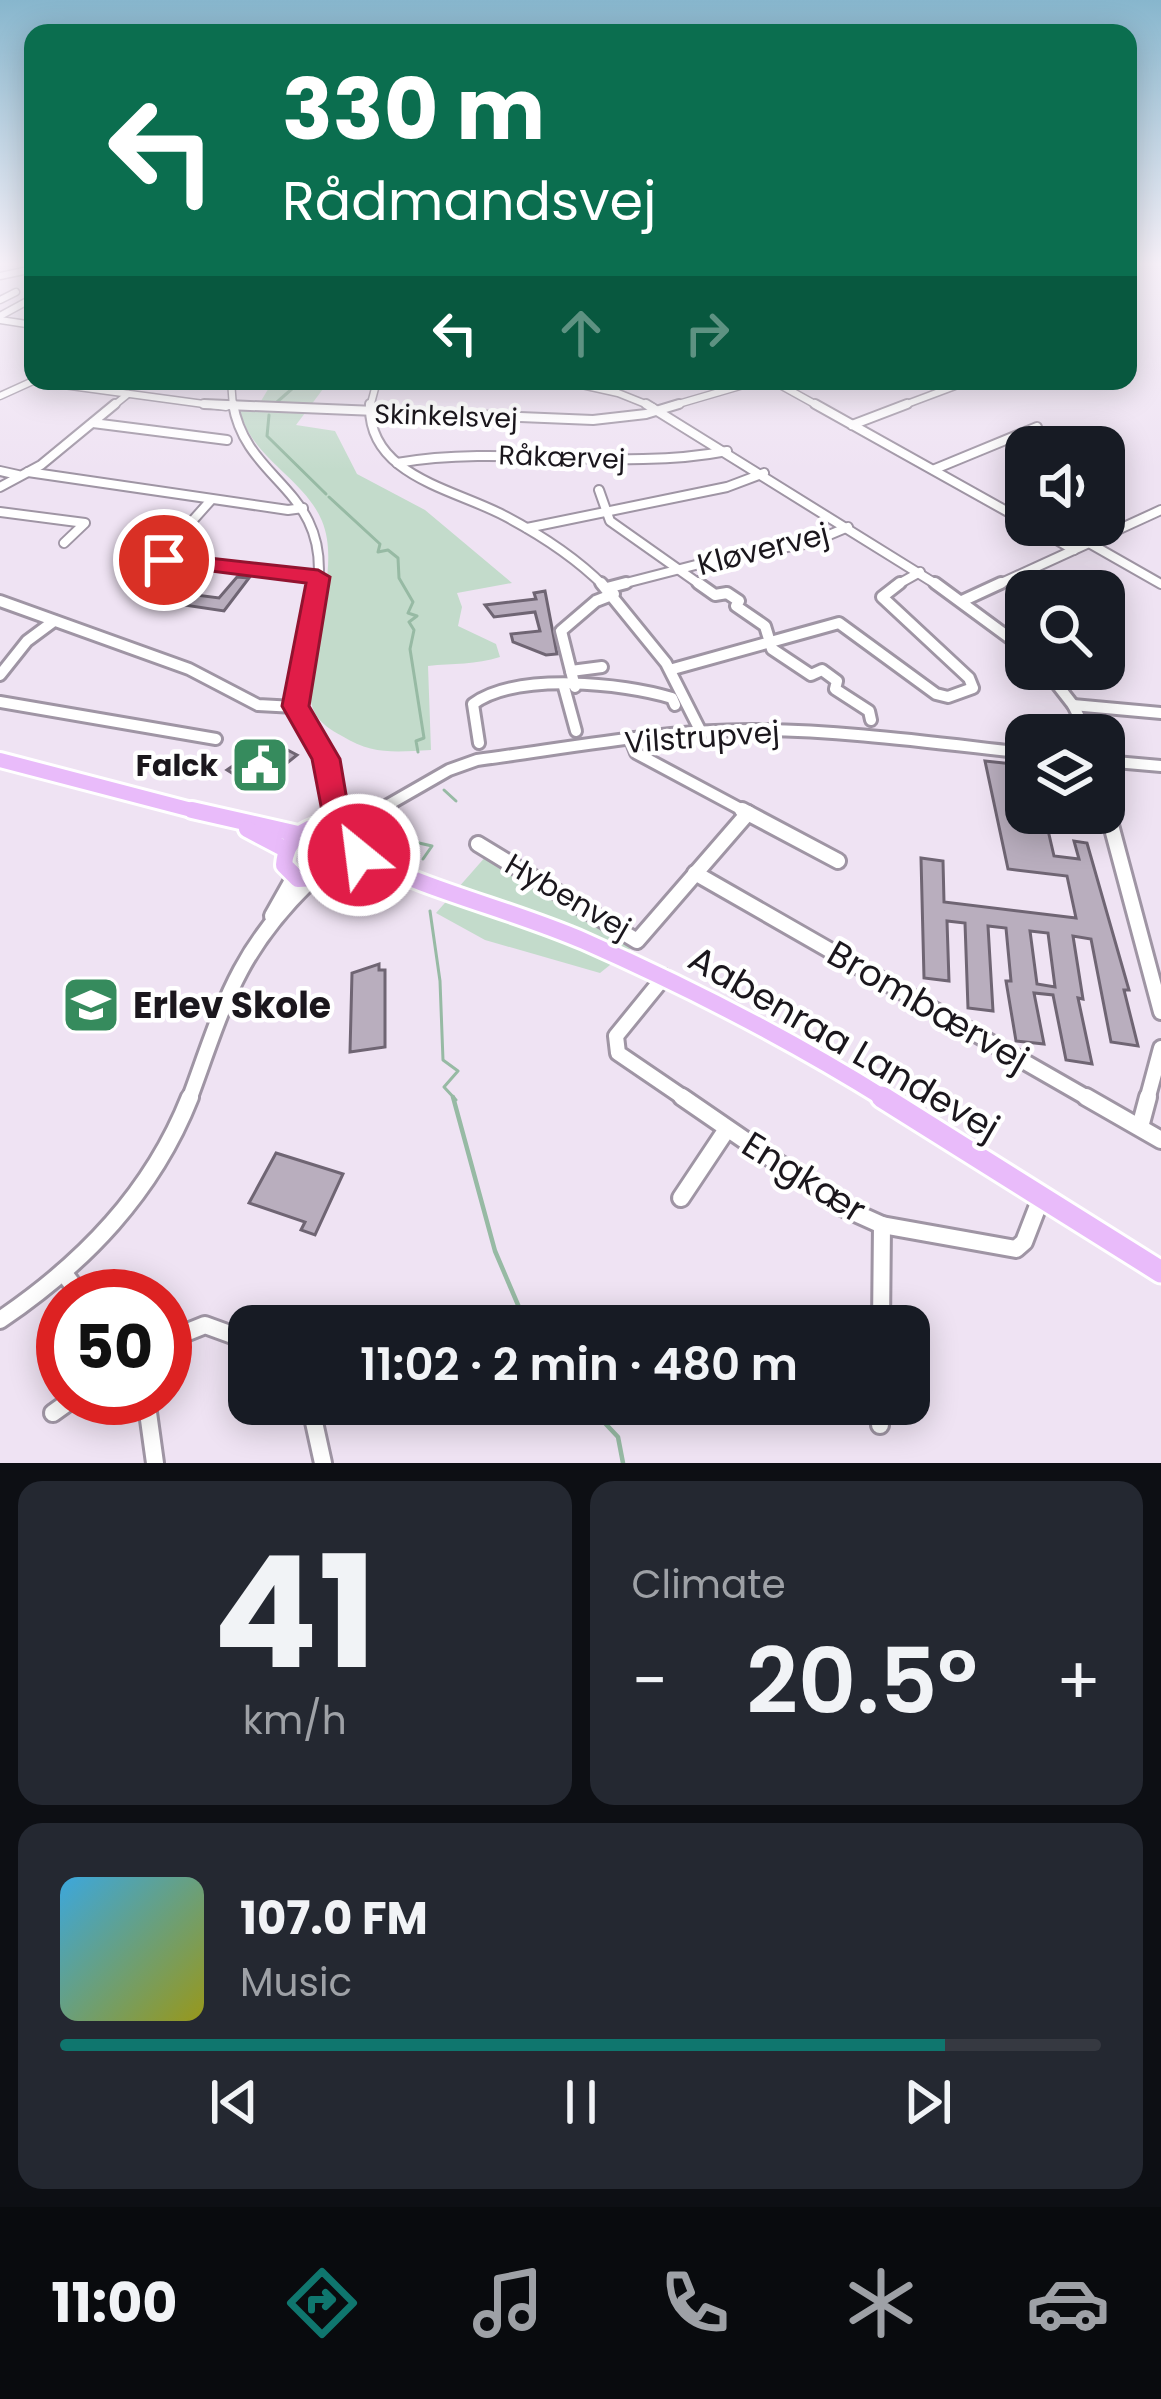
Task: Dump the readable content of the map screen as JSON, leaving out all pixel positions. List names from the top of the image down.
{
  "streets": {
    "main road": ["Aabenraa Landevej"],
    "street": [
      "Skinkelsvej",
      "Råkærvej",
      "Kløvervej",
      "Vilstrupvej",
      "Hybenvej",
      "Brombærvej",
      "Engkær"
    ]
  },
  "crossings": [
    ["Skinkelsvej", "Kløvervej"],
    ["Råkærvej", "Kløvervej"],
    ["Vilstrupvej", "Aabenraa Landevej"],
    ["Hybenvej", "Brombærvej"],
    ["Aabenraa Landevej", "Engkær"]
  ],
  "places": {
    "public building": ["Falck"],
    "school or university": ["Erlev Skole"]
  },
  "page": {
    "turn": ["330 m", "Rådmandsvej"],
    "limit": "50",
    "trip": "11:02 · 2 min · 480 m",
    "tile": [
      ["41", "km/h"],
      "Climate"
    ],
    "heat": ["−", "20.5°", "+"],
    "song": ["107.0 FM", "Music"],
    "tabs": "11:00"
  }
}
